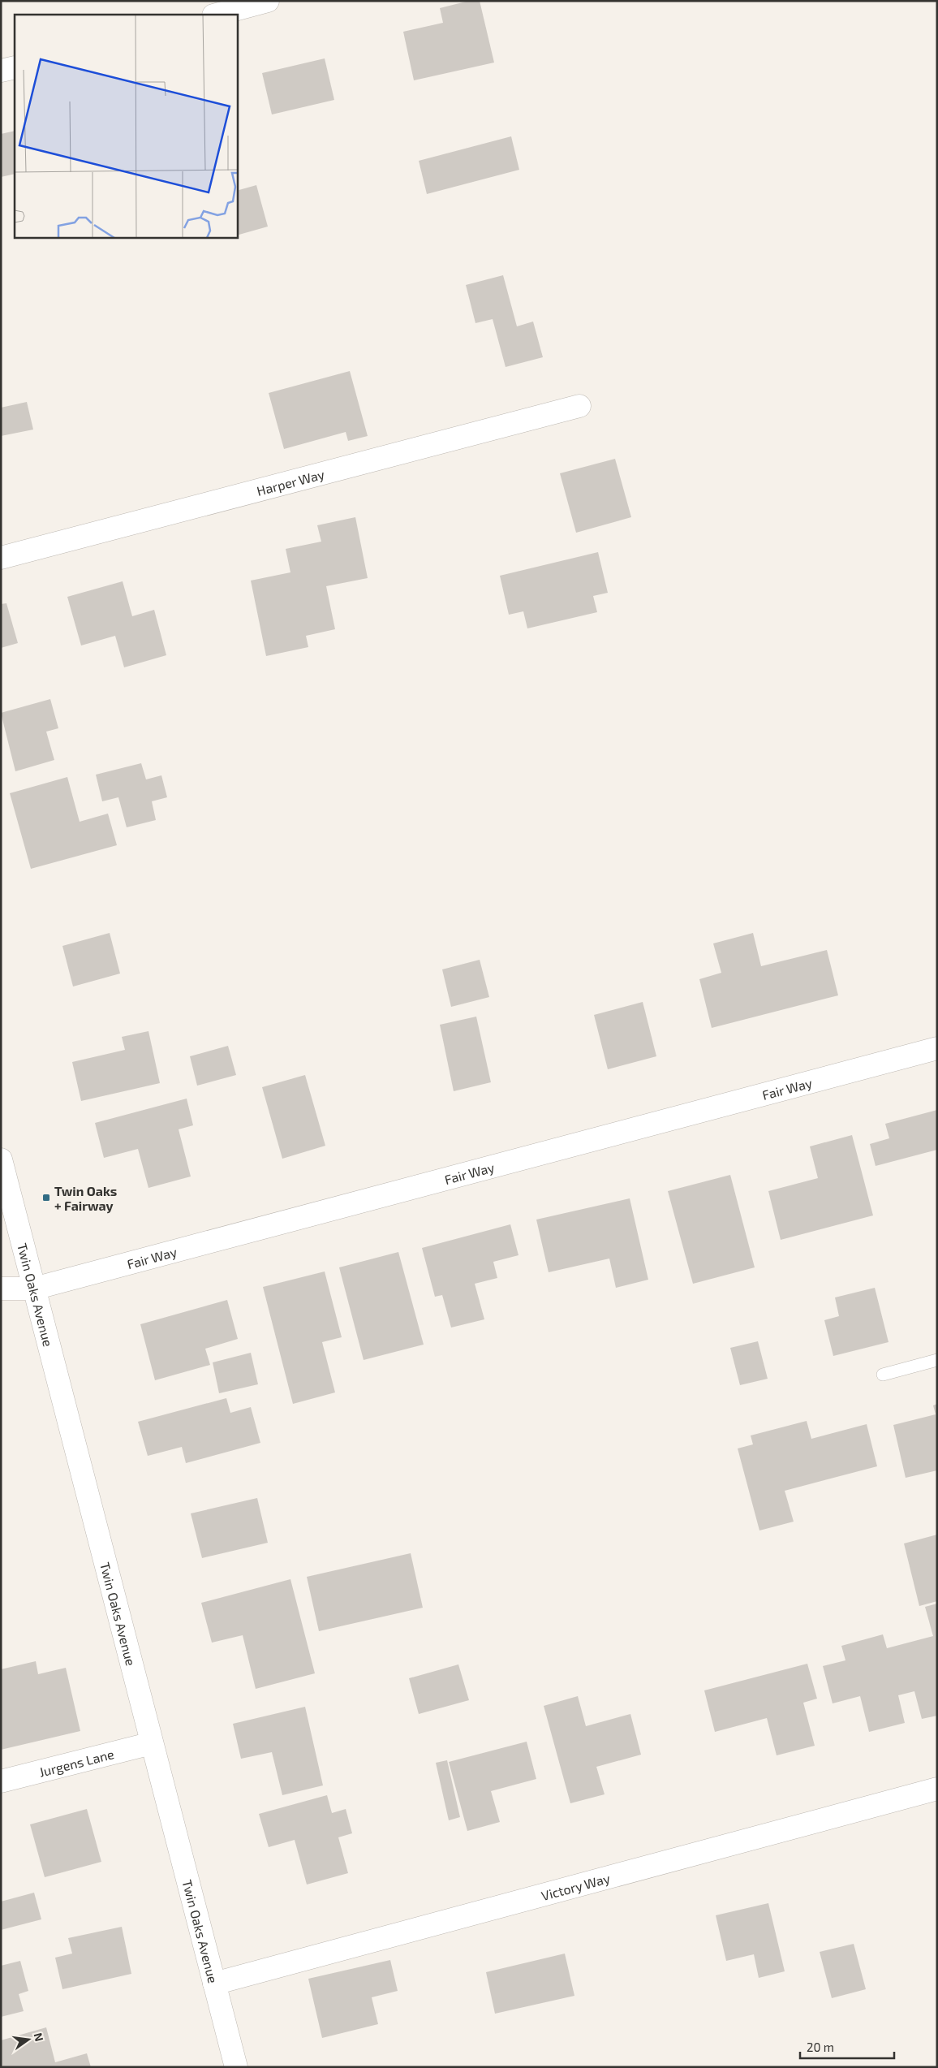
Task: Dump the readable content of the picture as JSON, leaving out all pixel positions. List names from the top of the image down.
{
  "streets": {
    "street": [
      "Harper Way",
      "Fair Way",
      "Twin Oaks Avenue",
      "Jurgens Lane",
      "Victory Way"
    ]
  },
  "crossings": [
    ["Fair Way", "Twin Oaks Avenue"],
    ["Twin Oaks Avenue", "Jurgens Lane"],
    ["Twin Oaks Avenue", "Victory Way"]
  ],
  "places": {
    "transit": ["Twin Oaks + Fairway"]
  },
  "scale_bar": "20 m",
  "north": "right"
}
